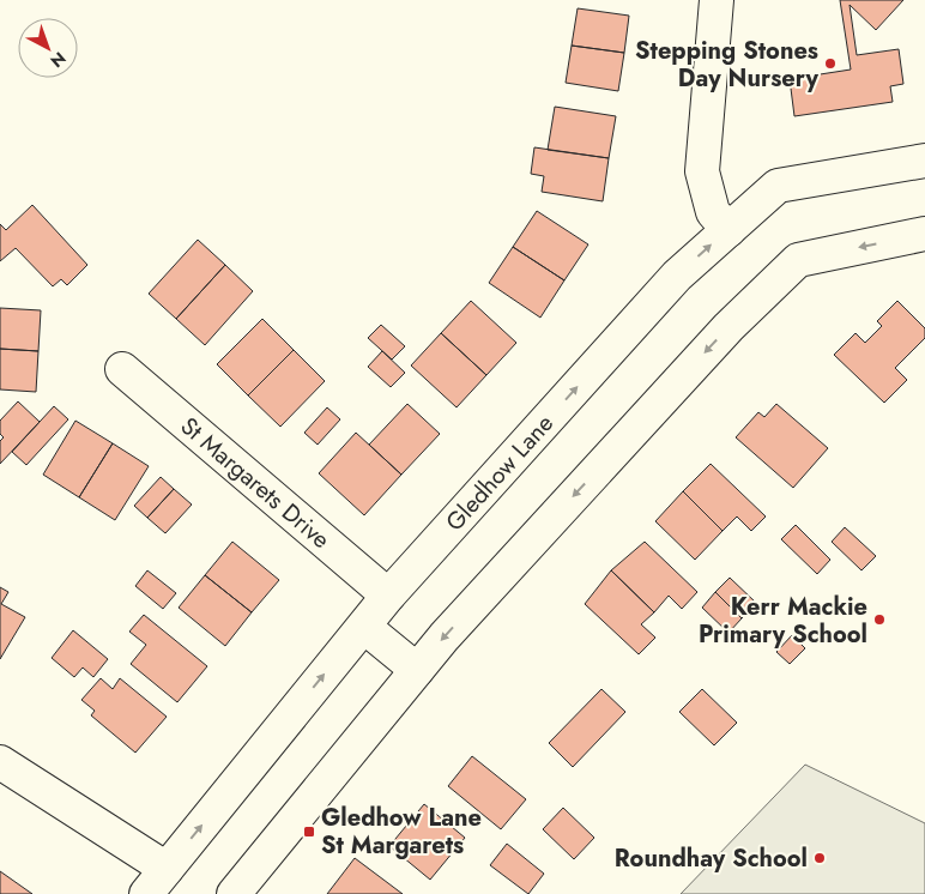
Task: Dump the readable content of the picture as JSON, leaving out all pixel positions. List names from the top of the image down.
{
  "streets": {
    "street": ["Gledhow Lane", "St Margarets Drive"]
  },
  "crossings": [
    ["Gledhow Lane", "St Margarets Drive"]
  ],
  "places": {
    "other": ["Stepping Stones Day Nursery", "Kerr Mackie Primary School", "Roundhay School"],
    "transit": ["Gledhow Lane St Margarets"]
  },
  "north": "bottom right"
}
